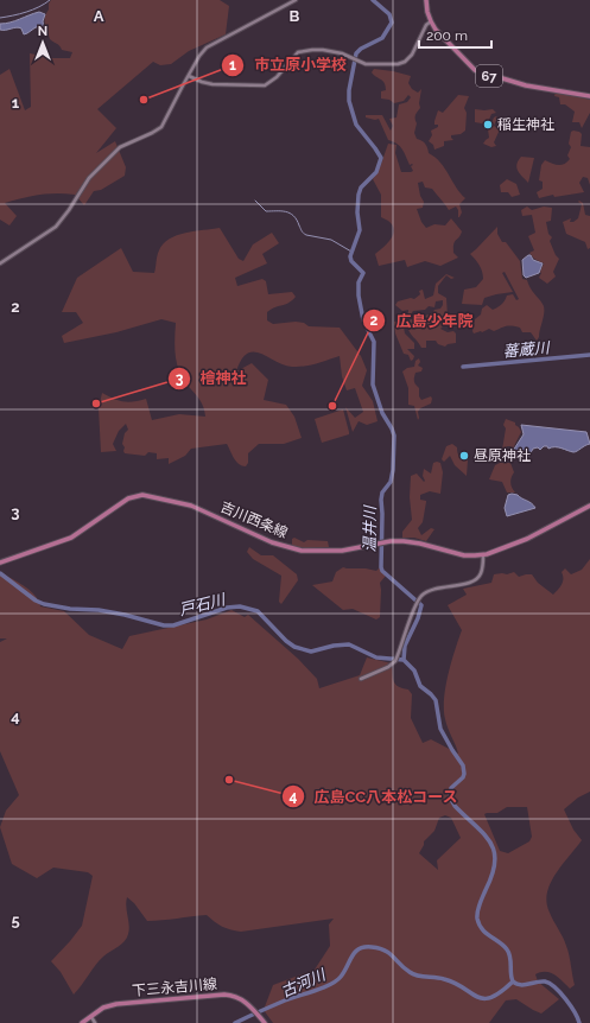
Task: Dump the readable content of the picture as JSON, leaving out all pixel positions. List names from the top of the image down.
{
  "streets": {
    "main road": ["67", "吉川西条線", "下三永吉川線"]
  },
  "water": [
    "蕃蔵川",
    "温井川",
    "戸石川",
    "古河川"
  ],
  "places": [
    "市立原小学校",
    "稲生神社",
    "檜神社",
    "広島少年院",
    "昼原神社",
    "広島CC八本松コース"
  ],
  "scale_bar": "200 m",
  "north": "top",
  "grid": {
    "columns": ["A", "B"],
    "rows": [
      "1",
      "2",
      "3",
      "4",
      "5"
    ]
  }
}
